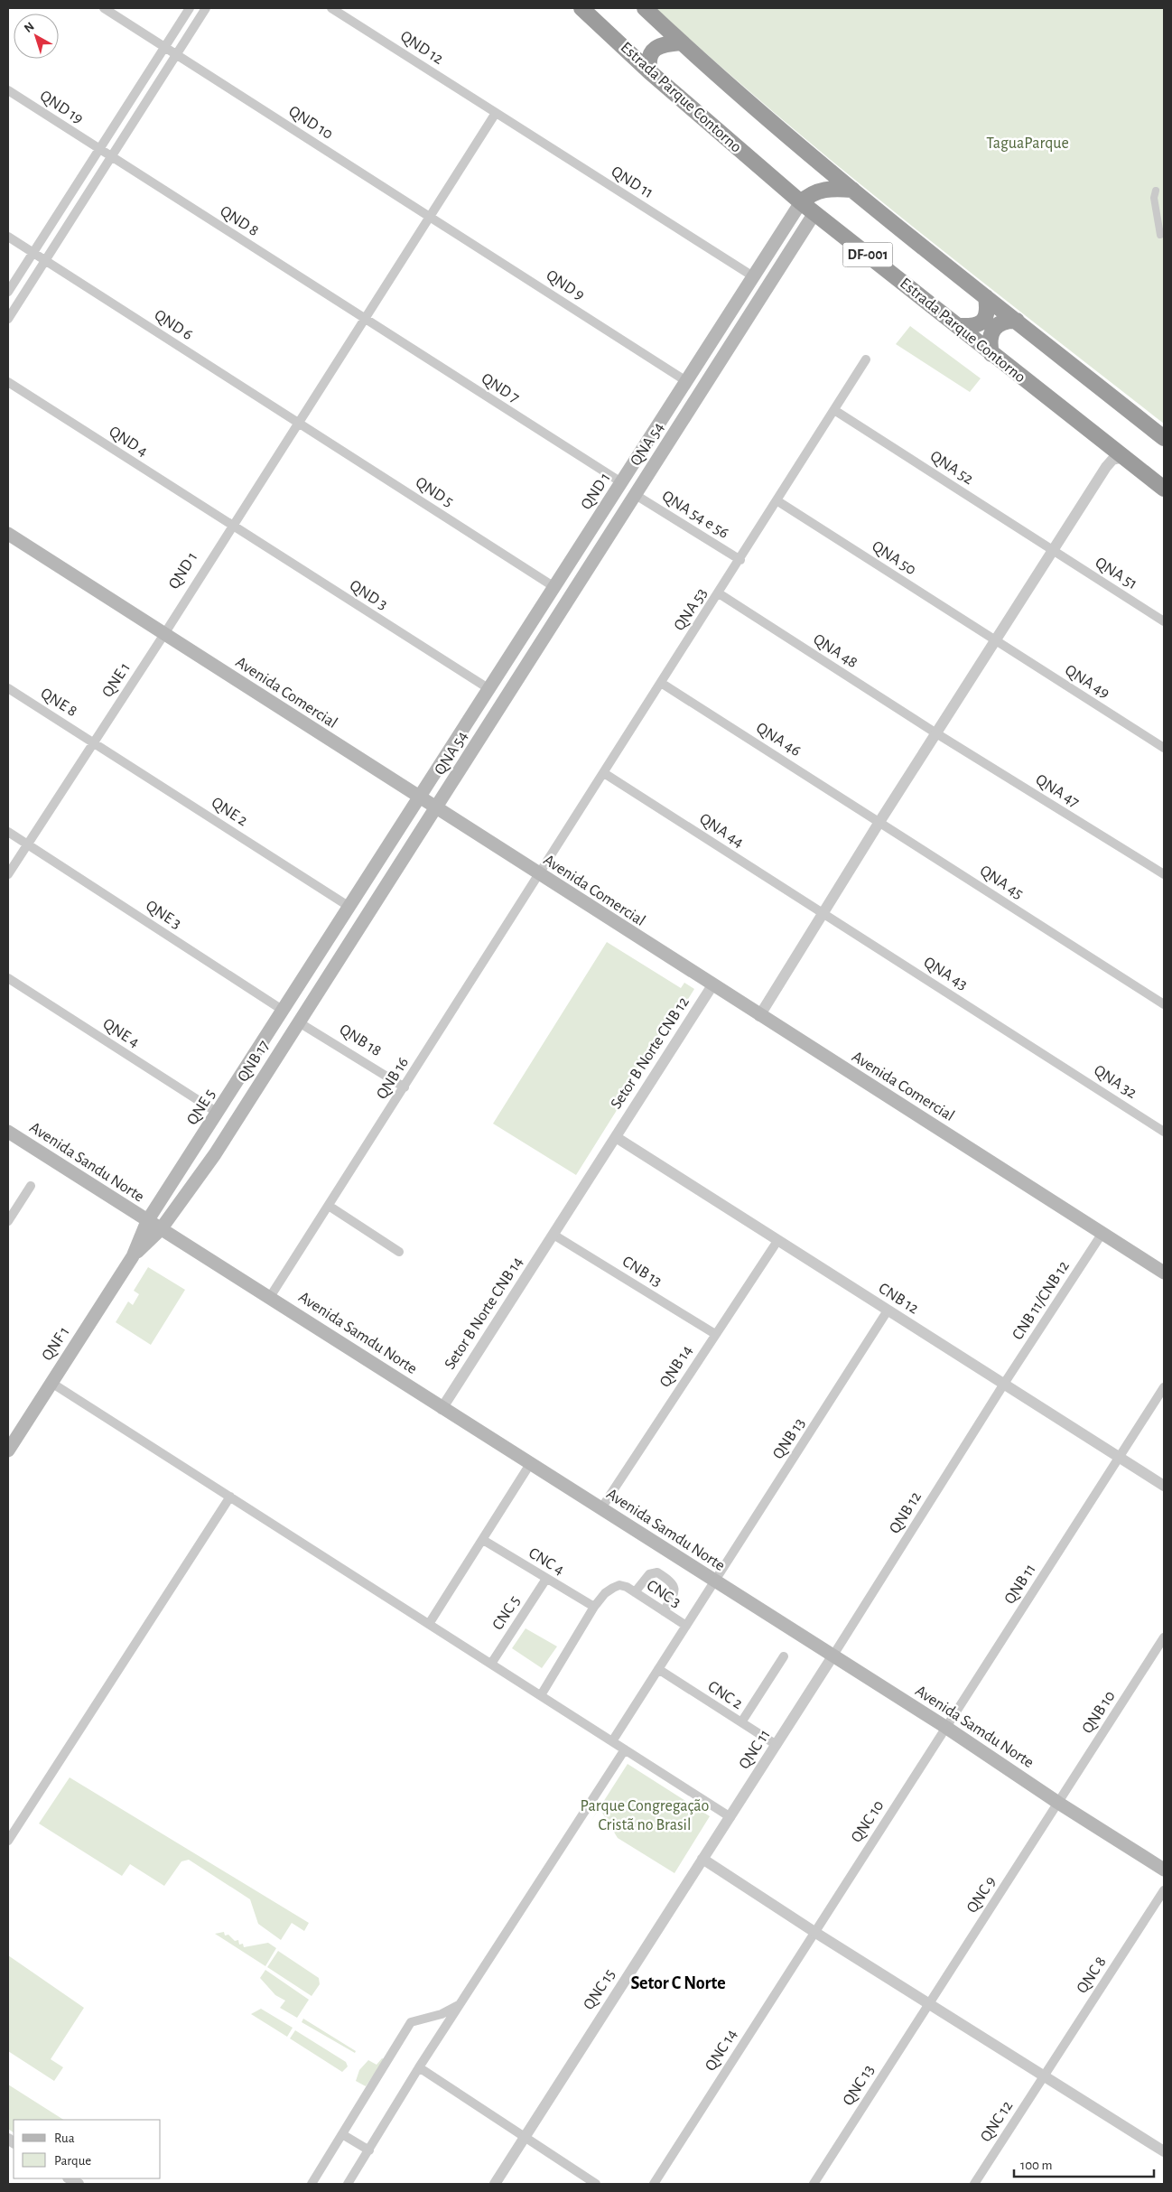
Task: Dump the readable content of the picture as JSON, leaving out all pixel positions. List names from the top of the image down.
{
  "streets": {
    "highway": ["Estrada Parque Contorno", "DF-001"],
    "main road": [
      "QNA 54",
      "QND 1",
      "Avenida Comercial",
      "QNB 17",
      "QNE 5",
      "Avenida Sandu Norte",
      "Avenida Samdu Norte",
      "QNF 1"
    ],
    "street": [
      "QND 12",
      "QND 19",
      "QND 10",
      "QND 11",
      "QND 8",
      "QND 9",
      "QND 6",
      "QND 7",
      "QND 4",
      "QNA 52",
      "QND 5",
      "QNA 54 e 56",
      "QNA 50",
      "QNA 51",
      "QND 3",
      "QNA 53",
      "QNA 48",
      "QNE 1",
      "QNA 49",
      "QNE 8",
      "QNA 46",
      "QNA 47",
      "QNE 2",
      "QNA 44",
      "QNA 45",
      "QNE 3",
      "QNA 43",
      "QNE 4",
      "QNB 18",
      "Setor B Norte CNB 12",
      "QNB 16",
      "QNA 32",
      "CNB 13",
      "CNB 12",
      "CNB 11/CNB 12",
      "Setor B Norte CNB 14",
      "QNB 14",
      "QNB 13",
      "QNB 12",
      "CNC 4",
      "QNB 11",
      "CNC 3",
      "CNC 5",
      "CNC 2",
      "QNB 10",
      "QNC 11",
      "QNC 10",
      "QNC 9",
      "QNC 8",
      "QNC 15",
      "QNC 14",
      "QNC 13",
      "QNC 12"
    ]
  },
  "crossings": [
    ["QND 12", "QND 11"],
    ["QND 12", "QND 1"],
    ["Estrada Parque Contorno", "QNA 54"],
    ["Estrada Parque Contorno", "QND 1"],
    ["QND 19", "QND 8"],
    ["QND 10", "QND 9"],
    ["QND 10", "QND 1"],
    ["QND 11", "QND 1"],
    ["QND 8", "QND 7"],
    ["QND 8", "QND 1"],
    ["QND 9", "QND 1"],
    ["QND 6", "QND 1"],
    ["QND 6", "QND 5"],
    ["QND 7", "QND 1"],
    ["QND 4", "QND 1"],
    ["QND 4", "QND 3"],
    ["QNA 54", "QNA 54 e 56"],
    ["QNA 54", "Avenida Comercial"],
    ["QNA 52", "QNA 51"],
    ["QNA 52", "QNA 53"],
    ["QND 1", "QND 5"],
    ["QND 1", "QND 3"],
    ["QND 1", "QNE 1"],
    ["QND 1", "Avenida Comercial"],
    ["QND 1", "QNE 2"],
    ["QND 1", "QNE 5"],
    ["QNA 54 e 56", "QNA 53"],
    ["QNA 50", "QNA 53"],
    ["QNA 50", "QNA 49"],
    ["QNA 53", "QNA 48"],
    ["QNA 53", "Avenida Comercial"],
    ["QNA 53", "QNA 46"],
    ["QNA 53", "QNA 44"],
    ["QNA 53", "QNB 16"],
    ["QNA 48", "QNA 47"],
    ["QNE 1", "Avenida Comercial"],
    ["QNE 1", "QNE 8"],
    ["QNE 1", "QNE 2"],
    ["QNE 1", "QNE 3"],
    ["Avenida Comercial", "Setor B Norte CNB 12"],
    ["Avenida Comercial", "QNB 16"],
    ["Avenida Comercial", "CNB 11/CNB 12"],
    ["QNE 8", "QNE 2"],
    ["QNA 46", "QNA 45"],
    ["QNE 2", "QNE 5"],
    ["QNA 44", "QNA 43"],
    ["QNE 3", "QNE 5"],
    ["QNA 43", "QNA 32"],
    ["QNE 4", "QNE 5"],
    ["QNB 18", "QNB 17"],
    ["QNB 18", "QNB 16"],
    ["Setor B Norte CNB 12", "CNB 13"],
    ["Setor B Norte CNB 12", "CNB 12"],
    ["Setor B Norte CNB 12", "Setor B Norte CNB 14"],
    ["QNB 17", "Avenida Samdu Norte"],
    ["QNB 17", "QNF 1"],
    ["QNB 16", "Avenida Samdu Norte"],
    ["QNE 5", "Avenida Sandu Norte"],
    ["QNE 5", "Avenida Samdu Norte"],
    ["QNE 5", "QNF 1"],
    ["Avenida Sandu Norte", "Avenida Samdu Norte"],
    ["Avenida Sandu Norte", "QNF 1"],
    ["CNB 13", "Setor B Norte CNB 14"],
    ["CNB 13", "QNB 14"],
    ["CNB 12", "CNB 11/CNB 12"],
    ["CNB 12", "QNB 14"],
    ["CNB 12", "QNB 13"],
    ["CNB 12", "QNB 12"],
    ["CNB 12", "QNB 11"],
    ["CNB 11/CNB 12", "QNB 12"],
    ["Setor B Norte CNB 14", "Avenida Samdu Norte"],
    ["Avenida Samdu Norte", "QNF 1"],
    ["Avenida Samdu Norte", "QNB 14"],
    ["Avenida Samdu Norte", "QNB 13"],
    ["Avenida Samdu Norte", "QNB 12"],
    ["Avenida Samdu Norte", "QNB 11"],
    ["Avenida Samdu Norte", "QNB 10"],
    ["Avenida Samdu Norte", "QNC 11"],
    ["Avenida Samdu Norte", "QNC 10"],
    ["Avenida Samdu Norte", "QNC 9"],
    ["QNB 13", "CNC 3"],
    ["QNB 13", "CNC 2"],
    ["QNB 12", "QNC 11"],
    ["CNC 4", "CNC 3"],
    ["CNC 4", "CNC 5"],
    ["QNB 11", "QNC 10"],
    ["CNC 2", "QNC 11"],
    ["QNB 10", "QNC 9"],
    ["QNC 11", "QNC 15"],
    ["QNC 10", "QNC 14"],
    ["QNC 9", "QNC 13"],
    ["QNC 8", "QNC 12"]
  ],
  "districts": ["Setor C Norte"],
  "parks": ["TaguaParque", "Parque Congregação Cristã no Brasil"],
  "legend": ["Rua", "Parque"],
  "scale_bar": "100 m",
  "north": "top left"
}
